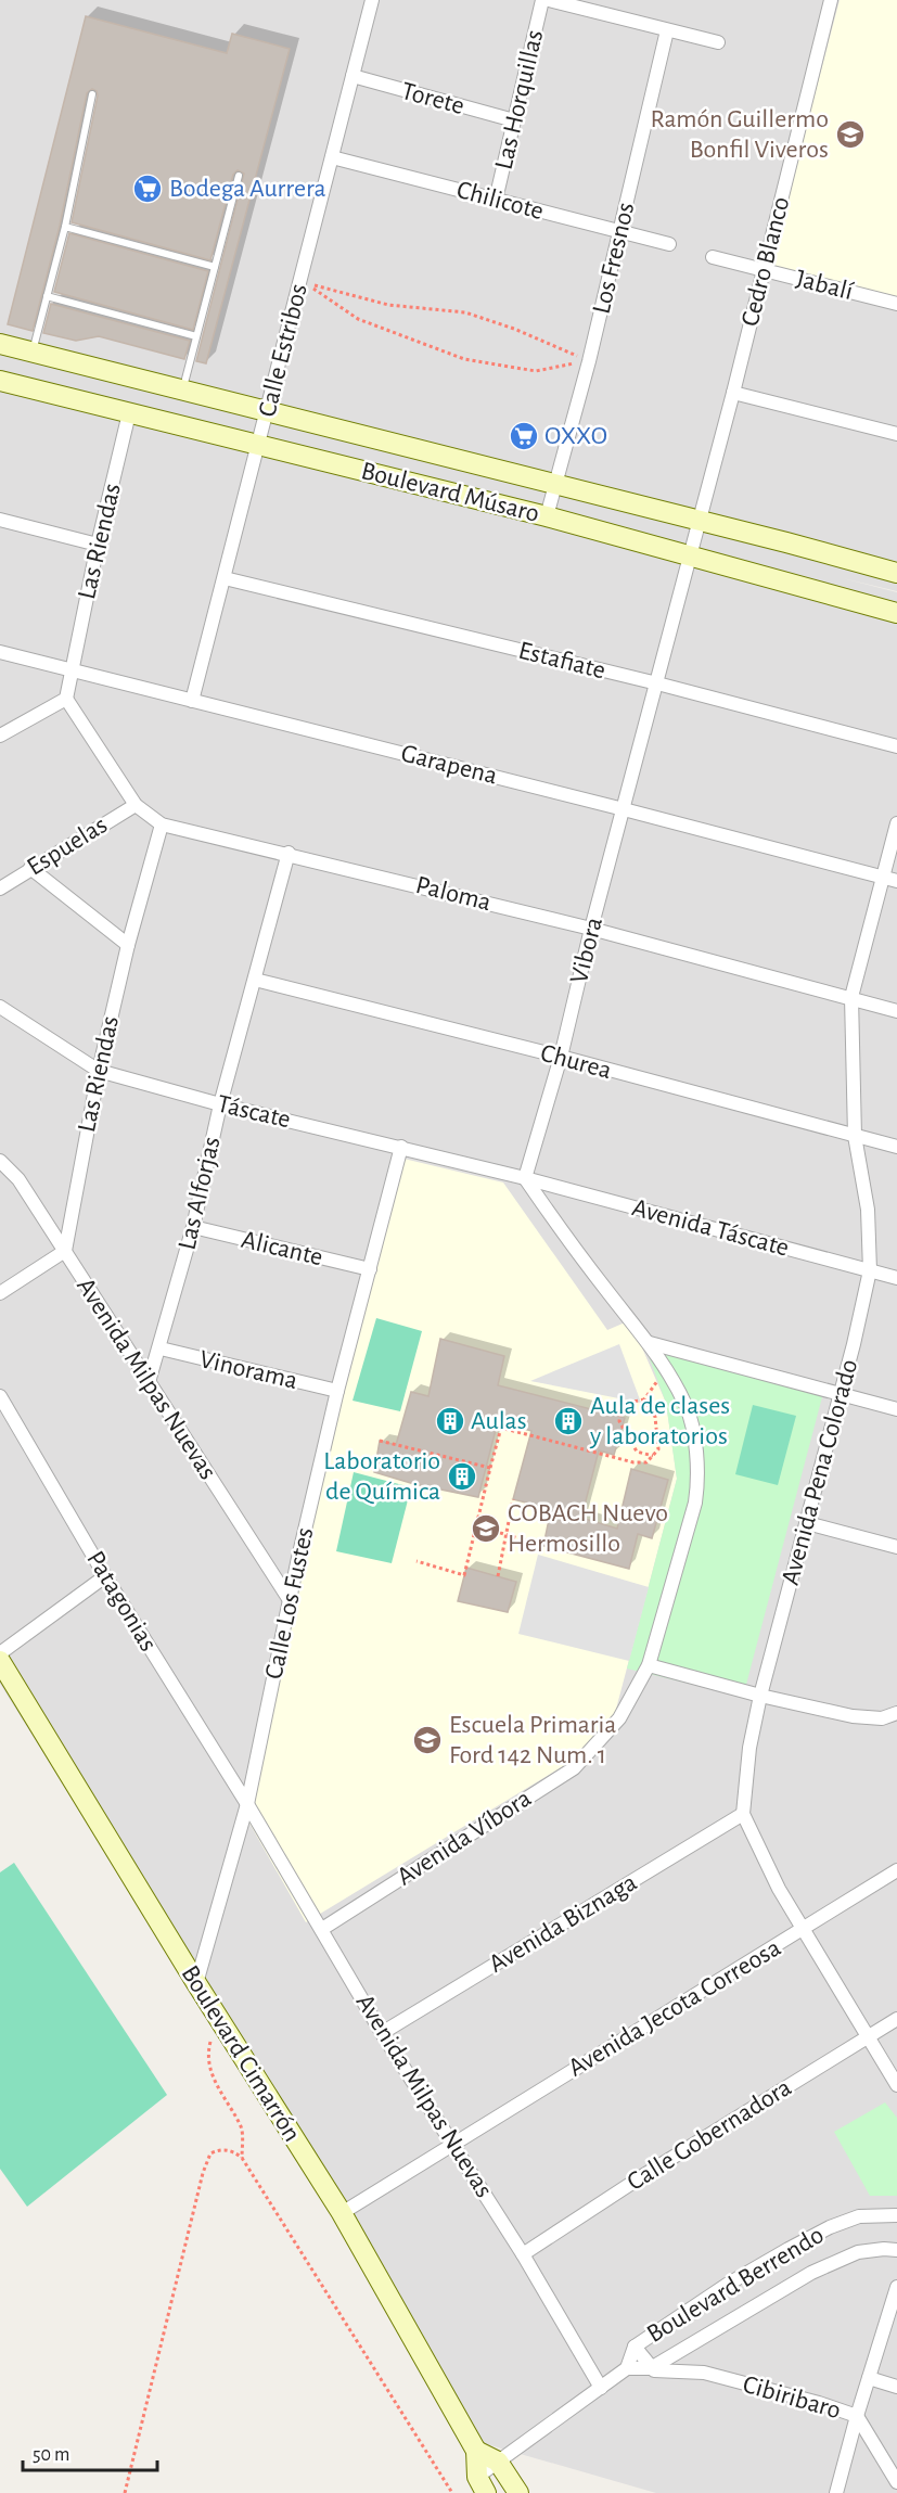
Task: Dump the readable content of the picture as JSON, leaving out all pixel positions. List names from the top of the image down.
{
  "streets": {
    "street": [
      "Torete",
      "Las Horquillas",
      "Chilicote",
      "Los Fresnos",
      "Cedro Blanco",
      "Jabalí",
      "Calle Estribos",
      "Boulevard Músaro",
      "Las Riendas",
      "Estafiate",
      "Garapena",
      "Espuelas",
      "Paloma",
      "Vibora",
      "Churea",
      "Táscate",
      "Las Alforjas",
      "Avenida Táscate",
      "Alicante",
      "Vinorama",
      "Avenida Milpas Nuevas",
      "Avenida Pena Colorado",
      "Patagonias",
      "Calle Los Fustes",
      "Avenida Víbora",
      "Avenida Biznaga",
      "Avenida Jecota Correosa",
      "Boulevard Cimarrón",
      "Calle Gobernadora",
      "Boulevard Berrendo",
      "Cibiribaro"
    ]
  },
  "crossings": [
    ["Torete", "Las Horquillas"],
    ["Torete", "Calle Estribos"],
    ["Las Horquillas", "Chilicote"],
    ["Chilicote", "Los Fresnos"],
    ["Chilicote", "Calle Estribos"],
    ["Los Fresnos", "Boulevard Músaro"],
    ["Cedro Blanco", "Jabalí"],
    ["Cedro Blanco", "Boulevard Músaro"],
    ["Cedro Blanco", "Vibora"],
    ["Calle Estribos", "Boulevard Músaro"],
    ["Calle Estribos", "Estafiate"],
    ["Calle Estribos", "Garapena"],
    ["Boulevard Músaro", "Las Riendas"],
    ["Boulevard Músaro", "Vibora"],
    ["Las Riendas", "Garapena"],
    ["Las Riendas", "Paloma"],
    ["Las Riendas", "Táscate"],
    ["Las Riendas", "Avenida Milpas Nuevas"],
    ["Estafiate", "Vibora"],
    ["Garapena", "Vibora"],
    ["Garapena", "Avenida Pena Colorado"],
    ["Espuelas", "Paloma"],
    ["Paloma", "Vibora"],
    ["Paloma", "Las Alforjas"],
    ["Paloma", "Avenida Pena Colorado"],
    ["Vibora", "Churea"],
    ["Vibora", "Táscate"],
    ["Vibora", "Avenida Táscate"],
    ["Churea", "Las Alforjas"],
    ["Churea", "Avenida Pena Colorado"],
    ["Táscate", "Las Alforjas"],
    ["Táscate", "Avenida Táscate"],
    ["Táscate", "Calle Los Fustes"],
    ["Las Alforjas", "Alicante"],
    ["Las Alforjas", "Vinorama"],
    ["Las Alforjas", "Avenida Milpas Nuevas"],
    ["Avenida Táscate", "Avenida Pena Colorado"],
    ["Alicante", "Calle Los Fustes"],
    ["Vinorama", "Calle Los Fustes"],
    ["Avenida Milpas Nuevas", "Patagonias"],
    ["Avenida Milpas Nuevas", "Calle Los Fustes"],
    ["Avenida Milpas Nuevas", "Avenida Víbora"],
    ["Avenida Milpas Nuevas", "Avenida Biznaga"],
    ["Avenida Milpas Nuevas", "Avenida Jecota Correosa"],
    ["Avenida Milpas Nuevas", "Calle Gobernadora"],
    ["Avenida Milpas Nuevas", "Boulevard Berrendo"],
    ["Avenida Pena Colorado", "Avenida Biznaga"],
    ["Avenida Pena Colorado", "Avenida Jecota Correosa"],
    ["Avenida Pena Colorado", "Calle Gobernadora"],
    ["Patagonias", "Calle Los Fustes"],
    ["Calle Los Fustes", "Boulevard Cimarrón"],
    ["Avenida Jecota Correosa", "Boulevard Cimarrón"],
    ["Boulevard Cimarrón", "Boulevard Berrendo"],
    ["Boulevard Berrendo", "Cibiribaro"]
  ],
  "places": {
    "school or university": ["Ramón Guillermo Bonfil Viveros", "COBACH Nuevo Hermosillo", "Escuela Primaria Ford 142 Num. 1"],
    "supermarket": ["Bodega Aurrera", "OXXO"],
    "building": ["Aulas", "Aula de clases y laboratorios", "Laboratorio de Química"]
  },
  "scale_bar": "50 m"
}
